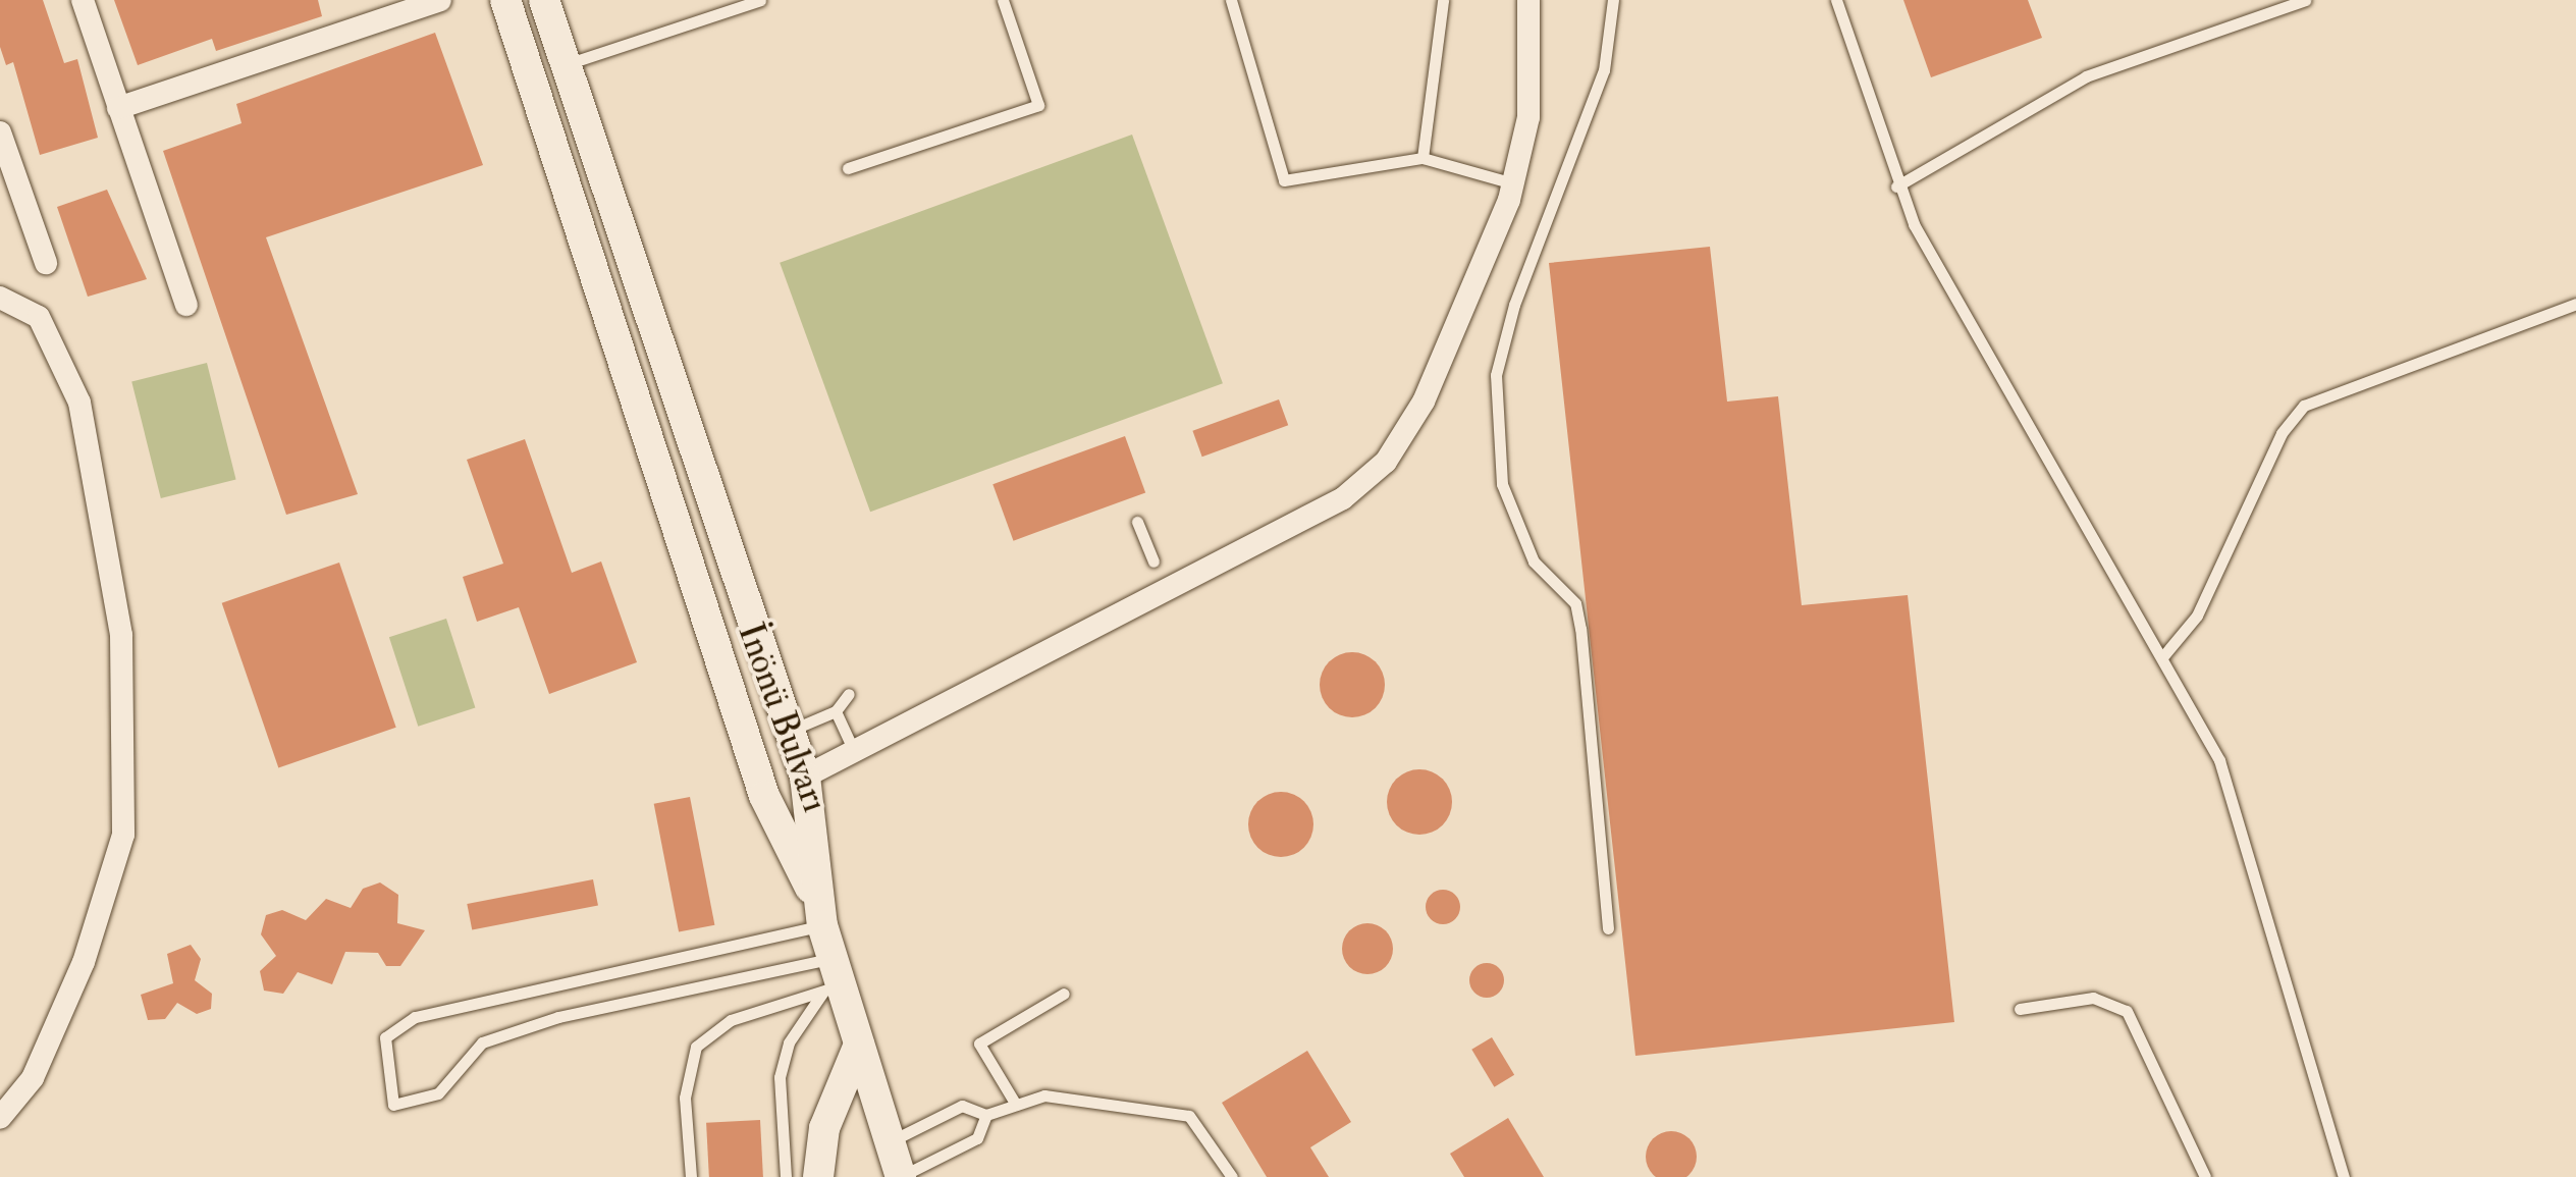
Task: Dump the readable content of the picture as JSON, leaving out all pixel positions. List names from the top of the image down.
{
  "streets": {
    "street": ["İnönü Bulvarı"]
  }
}
